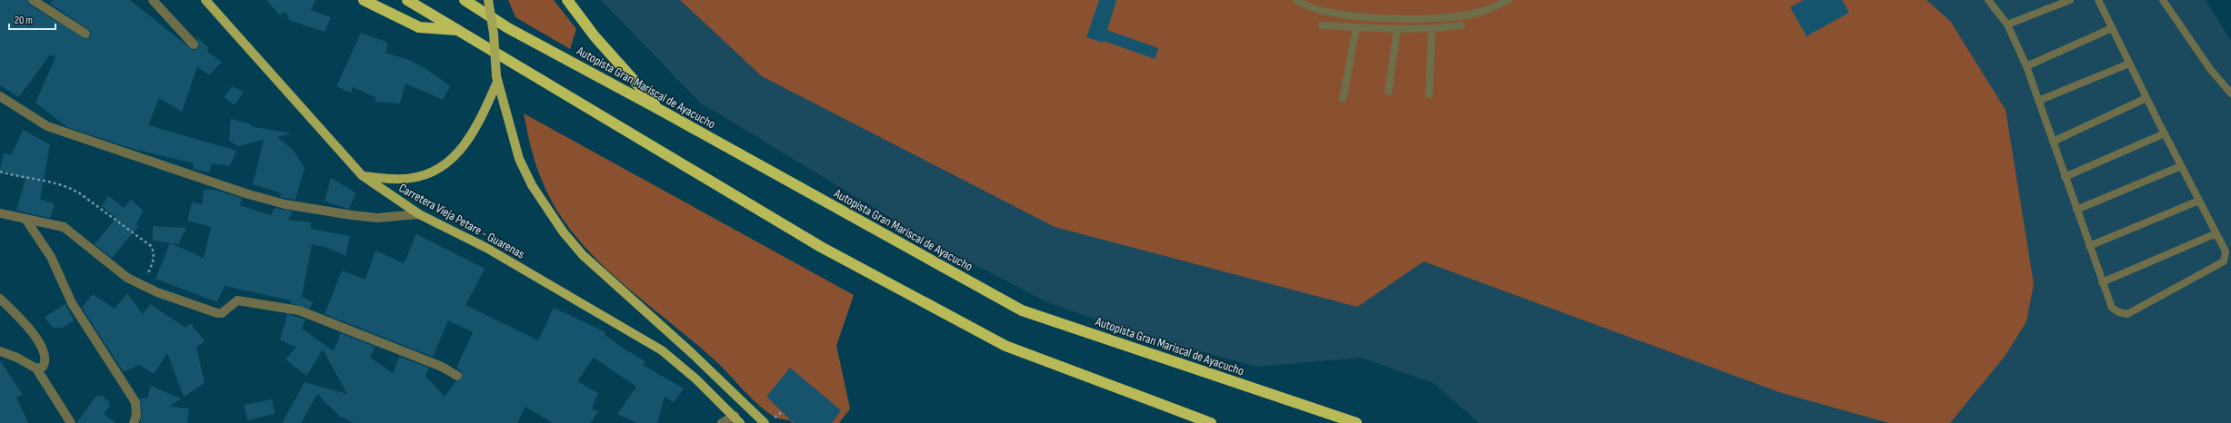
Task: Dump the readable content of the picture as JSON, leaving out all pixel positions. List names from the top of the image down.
{
  "streets": {
    "highway": ["Autopista Gran Mariscal de Ayacucho"],
    "main road": ["Carretera Vieja Petare - Guarenas"]
  },
  "scale_bar": "20 m"
}
